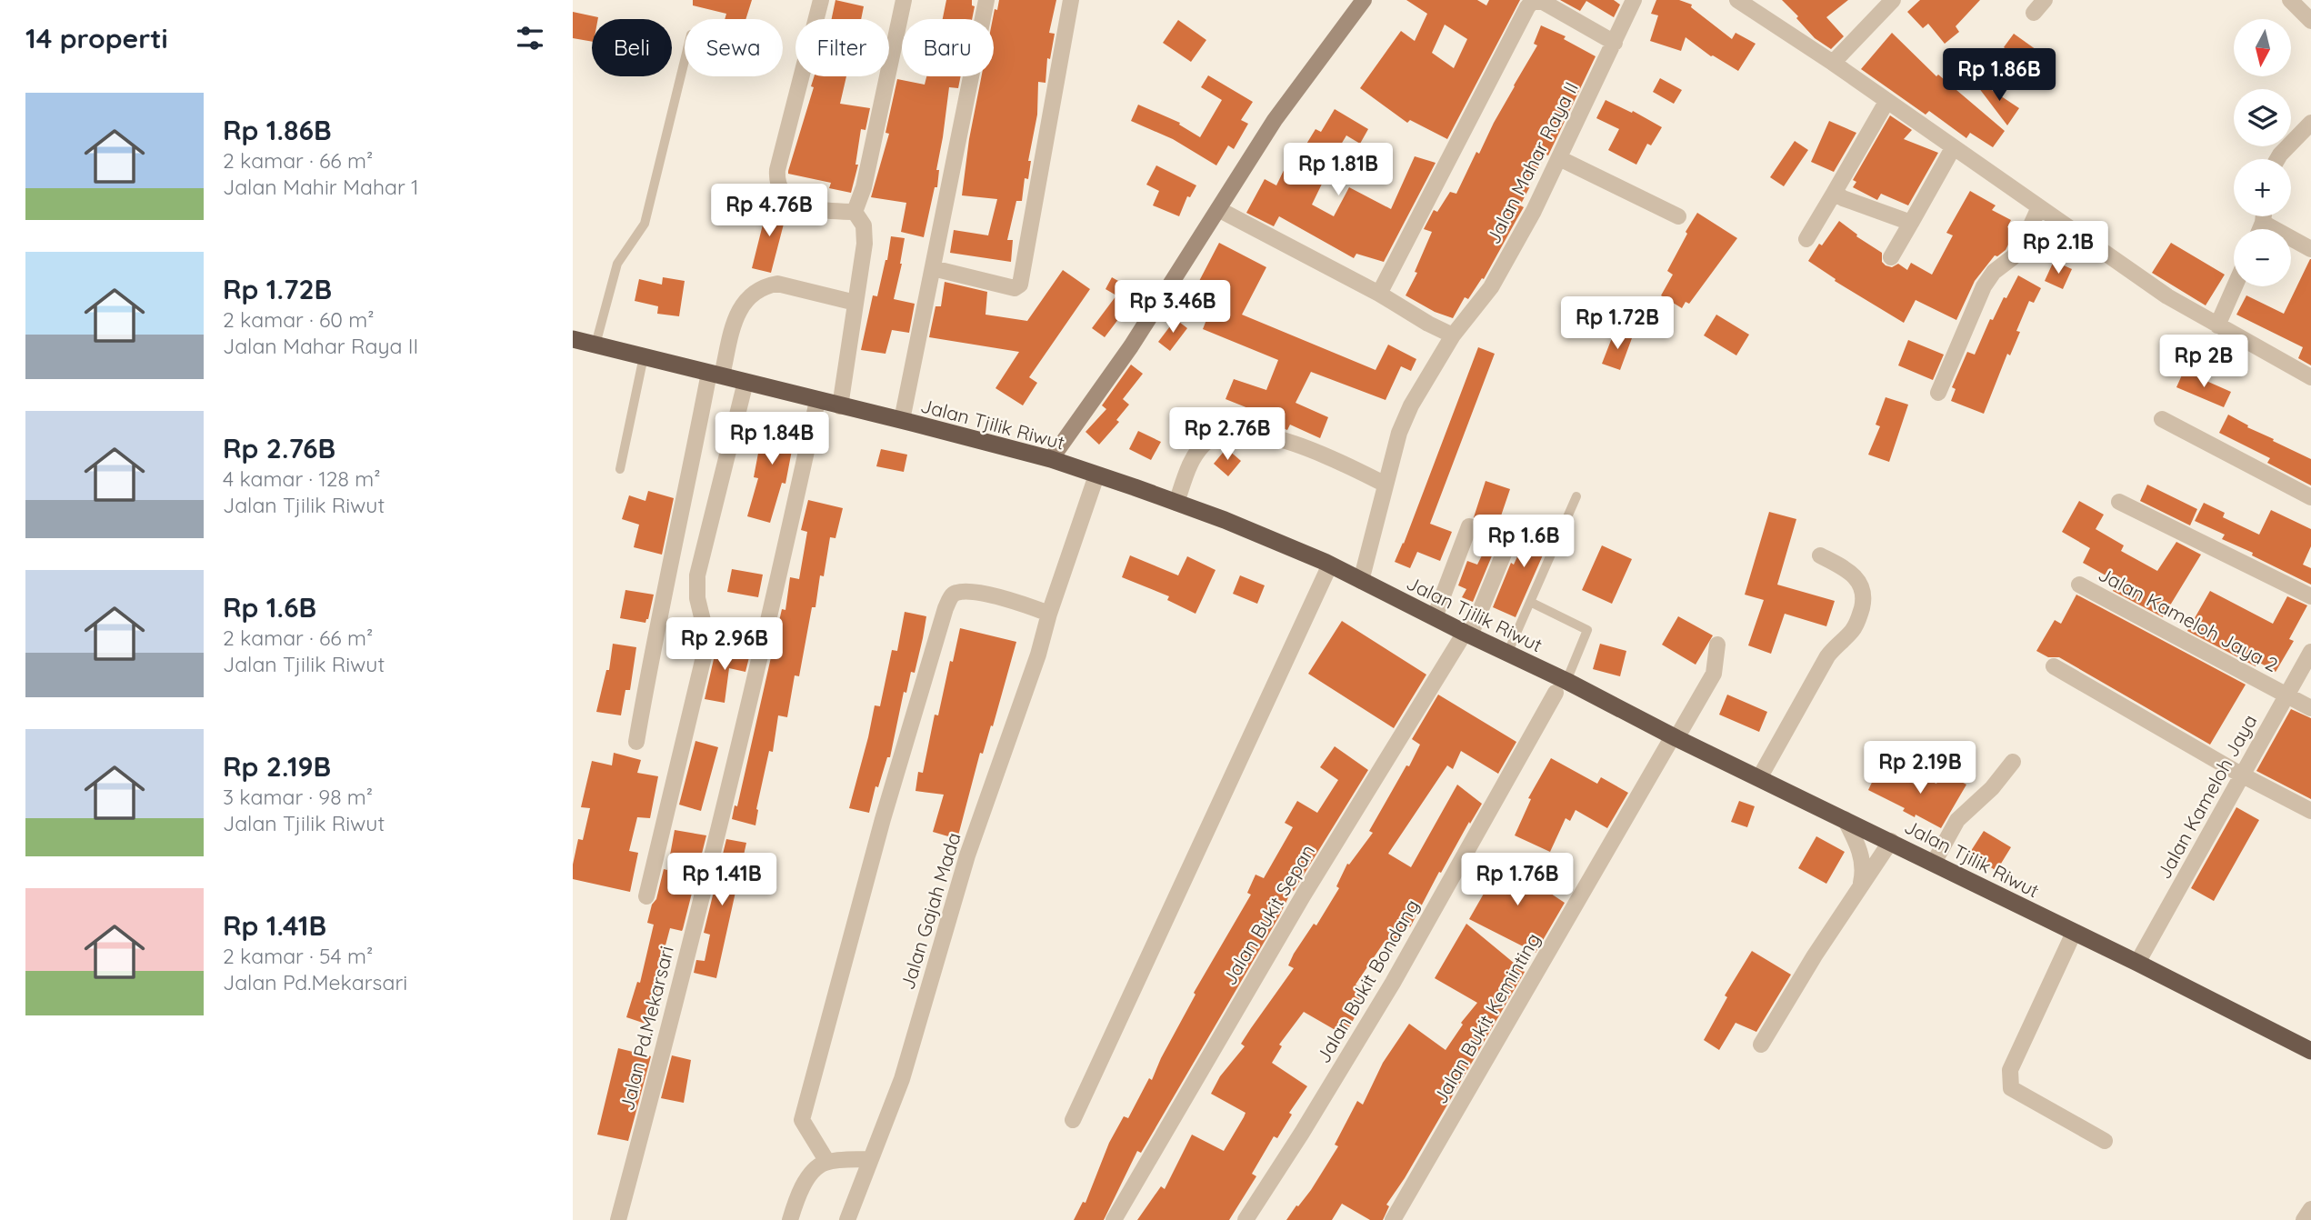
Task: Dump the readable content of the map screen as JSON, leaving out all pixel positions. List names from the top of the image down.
{
  "streets": {
    "highway": ["Jalan Tjilik Riwut"],
    "street": [
      "Jalan Mahar Raya II",
      "Jalan Kameloh Jaya 2",
      "Jalan Kameloh Jaya",
      "Jalan Gajah Mada",
      "Jalan Bukit Sepan",
      "Jalan Bukit Bondang",
      "Jalan Bukit Keminting",
      "Jalan Pd.Mekarsari"
    ]
  },
  "crossings": [
    ["Jalan Mahar Raya II", "Jalan Tjilik Riwut"],
    ["Jalan Tjilik Riwut", "Jalan Kameloh Jaya"],
    ["Jalan Tjilik Riwut", "Jalan Gajah Mada"],
    ["Jalan Tjilik Riwut", "Jalan Bukit Sepan"],
    ["Jalan Tjilik Riwut", "Jalan Bukit Bondang"],
    ["Jalan Tjilik Riwut", "Jalan Bukit Keminting"],
    ["Jalan Tjilik Riwut", "Jalan Pd.Mekarsari"],
    ["Jalan Kameloh Jaya 2", "Jalan Kameloh Jaya"]
  ],
  "north": "bottom",
  "page": {
    "heading": "14 properti",
    "map_buttons": ["+", "−"],
    "chip": [
      "Beli",
      "Sewa",
      "Filter",
      "Baru"
    ],
    "price": [
      "Rp 1.86B",
      "Rp 1.81B",
      "Rp 4.76B",
      "Rp 2.1B",
      "Rp 3.46B",
      "Rp 1.72B",
      "Rp 2B",
      "Rp 2.76B",
      "Rp 1.84B",
      "Rp 1.6B",
      "Rp 2.96B",
      "Rp 2.19B",
      "Rp 1.41B",
      "Rp 1.76B"
    ],
    "list": [
      {
        "name": "Rp 1.86B",
        "note": "2 kamar · 66 m² · Jalan Mahir Mahar 1"
      },
      {
        "name": "Rp 1.72B",
        "note": "2 kamar · 60 m² · Jalan Mahar Raya II"
      },
      {
        "name": "Rp 2.76B",
        "note": "4 kamar · 128 m² · Jalan Tjilik Riwut"
      },
      {
        "name": "Rp 1.6B",
        "note": "2 kamar · 66 m² · Jalan Tjilik Riwut"
      },
      {
        "name": "Rp 2.19B",
        "note": "3 kamar · 98 m² · Jalan Tjilik Riwut"
      },
      {
        "name": "Rp 1.41B",
        "note": "2 kamar · 54 m² · Jalan Pd.Mekarsari"
      }
    ]
  }
}
